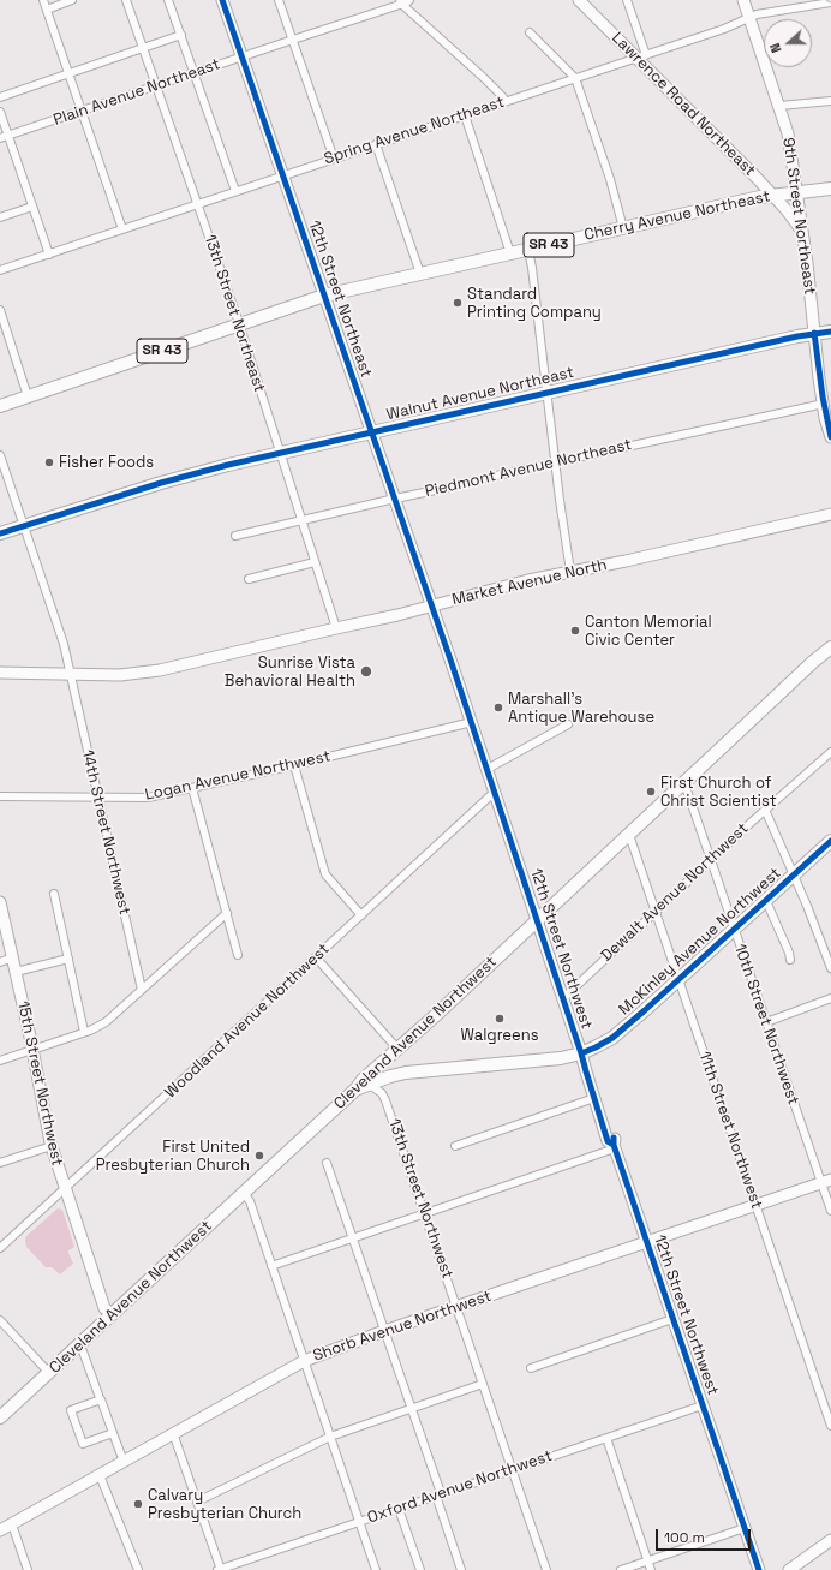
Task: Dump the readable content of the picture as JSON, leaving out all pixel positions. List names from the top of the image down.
{
  "streets": {
    "main road": [
      "Cherry Avenue Northeast",
      "SR 43",
      "Walnut Avenue Northeast",
      "McKinley Avenue Northwest",
      "Cleveland Avenue Northwest"
    ],
    "street": [
      "Plain Avenue Northeast",
      "Lawrence Road Northeast",
      "Spring Avenue Northeast",
      "9th Street Northeast",
      "12th Street Northeast",
      "13th Street Northeast",
      "Piedmont Avenue Northeast",
      "Market Avenue North",
      "Logan Avenue Northwest",
      "14th Street Northwest",
      "Dewalt Avenue Northwest",
      "12th Street Northwest",
      "Woodland Avenue Northwest",
      "10th Street Northwest",
      "15th Street Northwest",
      "11th Street Northwest",
      "13th Street Northwest",
      "Shorb Avenue Northwest",
      "Oxford Avenue Northwest"
    ]
  },
  "crossings": [
    ["Plain Avenue Northeast", "12th Street Northeast"],
    ["Plain Avenue Northeast", "13th Street Northeast"],
    ["Lawrence Road Northeast", "Spring Avenue Northeast"],
    ["Lawrence Road Northeast", "Cherry Avenue Northeast"],
    ["Lawrence Road Northeast", "9th Street Northeast"],
    ["Spring Avenue Northeast", "9th Street Northeast"],
    ["Spring Avenue Northeast", "12th Street Northeast"],
    ["Spring Avenue Northeast", "13th Street Northeast"],
    ["Cherry Avenue Northeast", "9th Street Northeast"],
    ["Cherry Avenue Northeast", "12th Street Northeast"],
    ["Cherry Avenue Northeast", "13th Street Northeast"],
    ["9th Street Northeast", "Walnut Avenue Northeast"],
    ["9th Street Northeast", "Piedmont Avenue Northeast"],
    ["12th Street Northeast", "Walnut Avenue Northeast"],
    ["12th Street Northeast", "Piedmont Avenue Northeast"],
    ["12th Street Northeast", "Market Avenue North"],
    ["12th Street Northeast", "12th Street Northwest"],
    ["13th Street Northeast", "Walnut Avenue Northeast"],
    ["13th Street Northeast", "Piedmont Avenue Northeast"],
    ["13th Street Northeast", "Market Avenue North"],
    ["Walnut Avenue Northeast", "14th Street Northwest"],
    ["Market Avenue North", "14th Street Northwest"],
    ["Market Avenue North", "12th Street Northwest"],
    ["Logan Avenue Northwest", "14th Street Northwest"],
    ["Logan Avenue Northwest", "12th Street Northwest"],
    ["Dewalt Avenue Northwest", "12th Street Northwest"],
    ["Dewalt Avenue Northwest", "10th Street Northwest"],
    ["Dewalt Avenue Northwest", "11th Street Northwest"],
    ["McKinley Avenue Northwest", "12th Street Northwest"],
    ["McKinley Avenue Northwest", "10th Street Northwest"],
    ["McKinley Avenue Northwest", "Cleveland Avenue Northwest"],
    ["McKinley Avenue Northwest", "11th Street Northwest"],
    ["McKinley Avenue Northwest", "13th Street Northwest"],
    ["12th Street Northwest", "Woodland Avenue Northwest"],
    ["12th Street Northwest", "Cleveland Avenue Northwest"],
    ["12th Street Northwest", "Shorb Avenue Northwest"],
    ["12th Street Northwest", "Oxford Avenue Northwest"],
    ["Woodland Avenue Northwest", "15th Street Northwest"],
    ["10th Street Northwest", "Cleveland Avenue Northwest"],
    ["10th Street Northwest", "Shorb Avenue Northwest"],
    ["Cleveland Avenue Northwest", "15th Street Northwest"],
    ["Cleveland Avenue Northwest", "11th Street Northwest"],
    ["11th Street Northwest", "Shorb Avenue Northwest"],
    ["13th Street Northwest", "Shorb Avenue Northwest"],
    ["13th Street Northwest", "Oxford Avenue Northwest"]
  ],
  "places": [
    "Standard Printing Company",
    "Fisher Foods",
    "Canton Memorial Civic Center",
    "Sunrise Vista Behavioral Health",
    "Marshall's Antique Warehouse",
    "First Church of Christ Scientist",
    "Walgreens",
    "First United Presbyterian Church",
    "Calvary Presbyterian Church"
  ],
  "scale_bar": "100 m",
  "north": "left"
}
